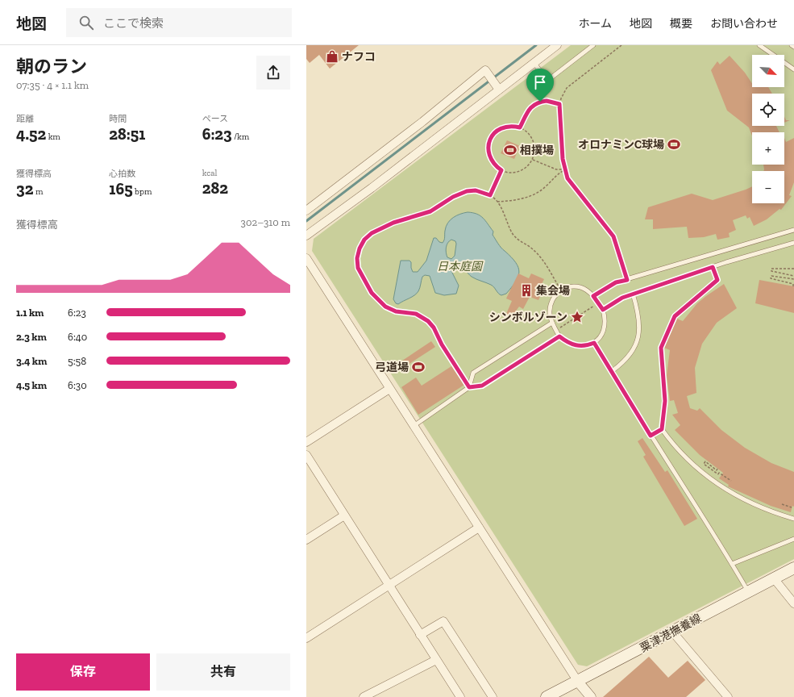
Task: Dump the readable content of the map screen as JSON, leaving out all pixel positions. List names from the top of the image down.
{
  "streets": {
    "main road": ["粟津港撫養線"]
  },
  "parks": ["日本庭園"],
  "places": {
    "shop": ["ナフコ"],
    "sports": ["オロナミンC球場", "相撲場", "弓道場"],
    "building": ["集会場"],
    "place": ["シンボルゾーン"]
  },
  "north": "bottom right",
  "page": {
    "header": "地図",
    "search": "ここで検索",
    "nav": [
      "ホーム",
      "地図",
      "概要",
      "お問い合わせ"
    ],
    "heading": ["朝のラン", "07:35 · 4 × 1.1 km"],
    "map_buttons": ["+", "−"],
    "stats": [
      ["距離", "4.52 km"],
      ["時間", "28:51"],
      ["ペース", "6:23 /km"],
      ["獲得標高", "32 m"],
      ["心拍数", "165 bpm"],
      ["kcal", "282"]
    ],
    "chart": ["獲得標高", "302–310 m"],
    "list": [
      {
        "name": "1.1 km",
        "note": "6:23"
      },
      {
        "name": "2.3 km",
        "note": "6:40"
      },
      {
        "name": "3.4 km",
        "note": "5:58"
      },
      {
        "name": "4.5 km",
        "note": "6:30"
      }
    ],
    "buttons": ["保存", "共有"]
  }
}
